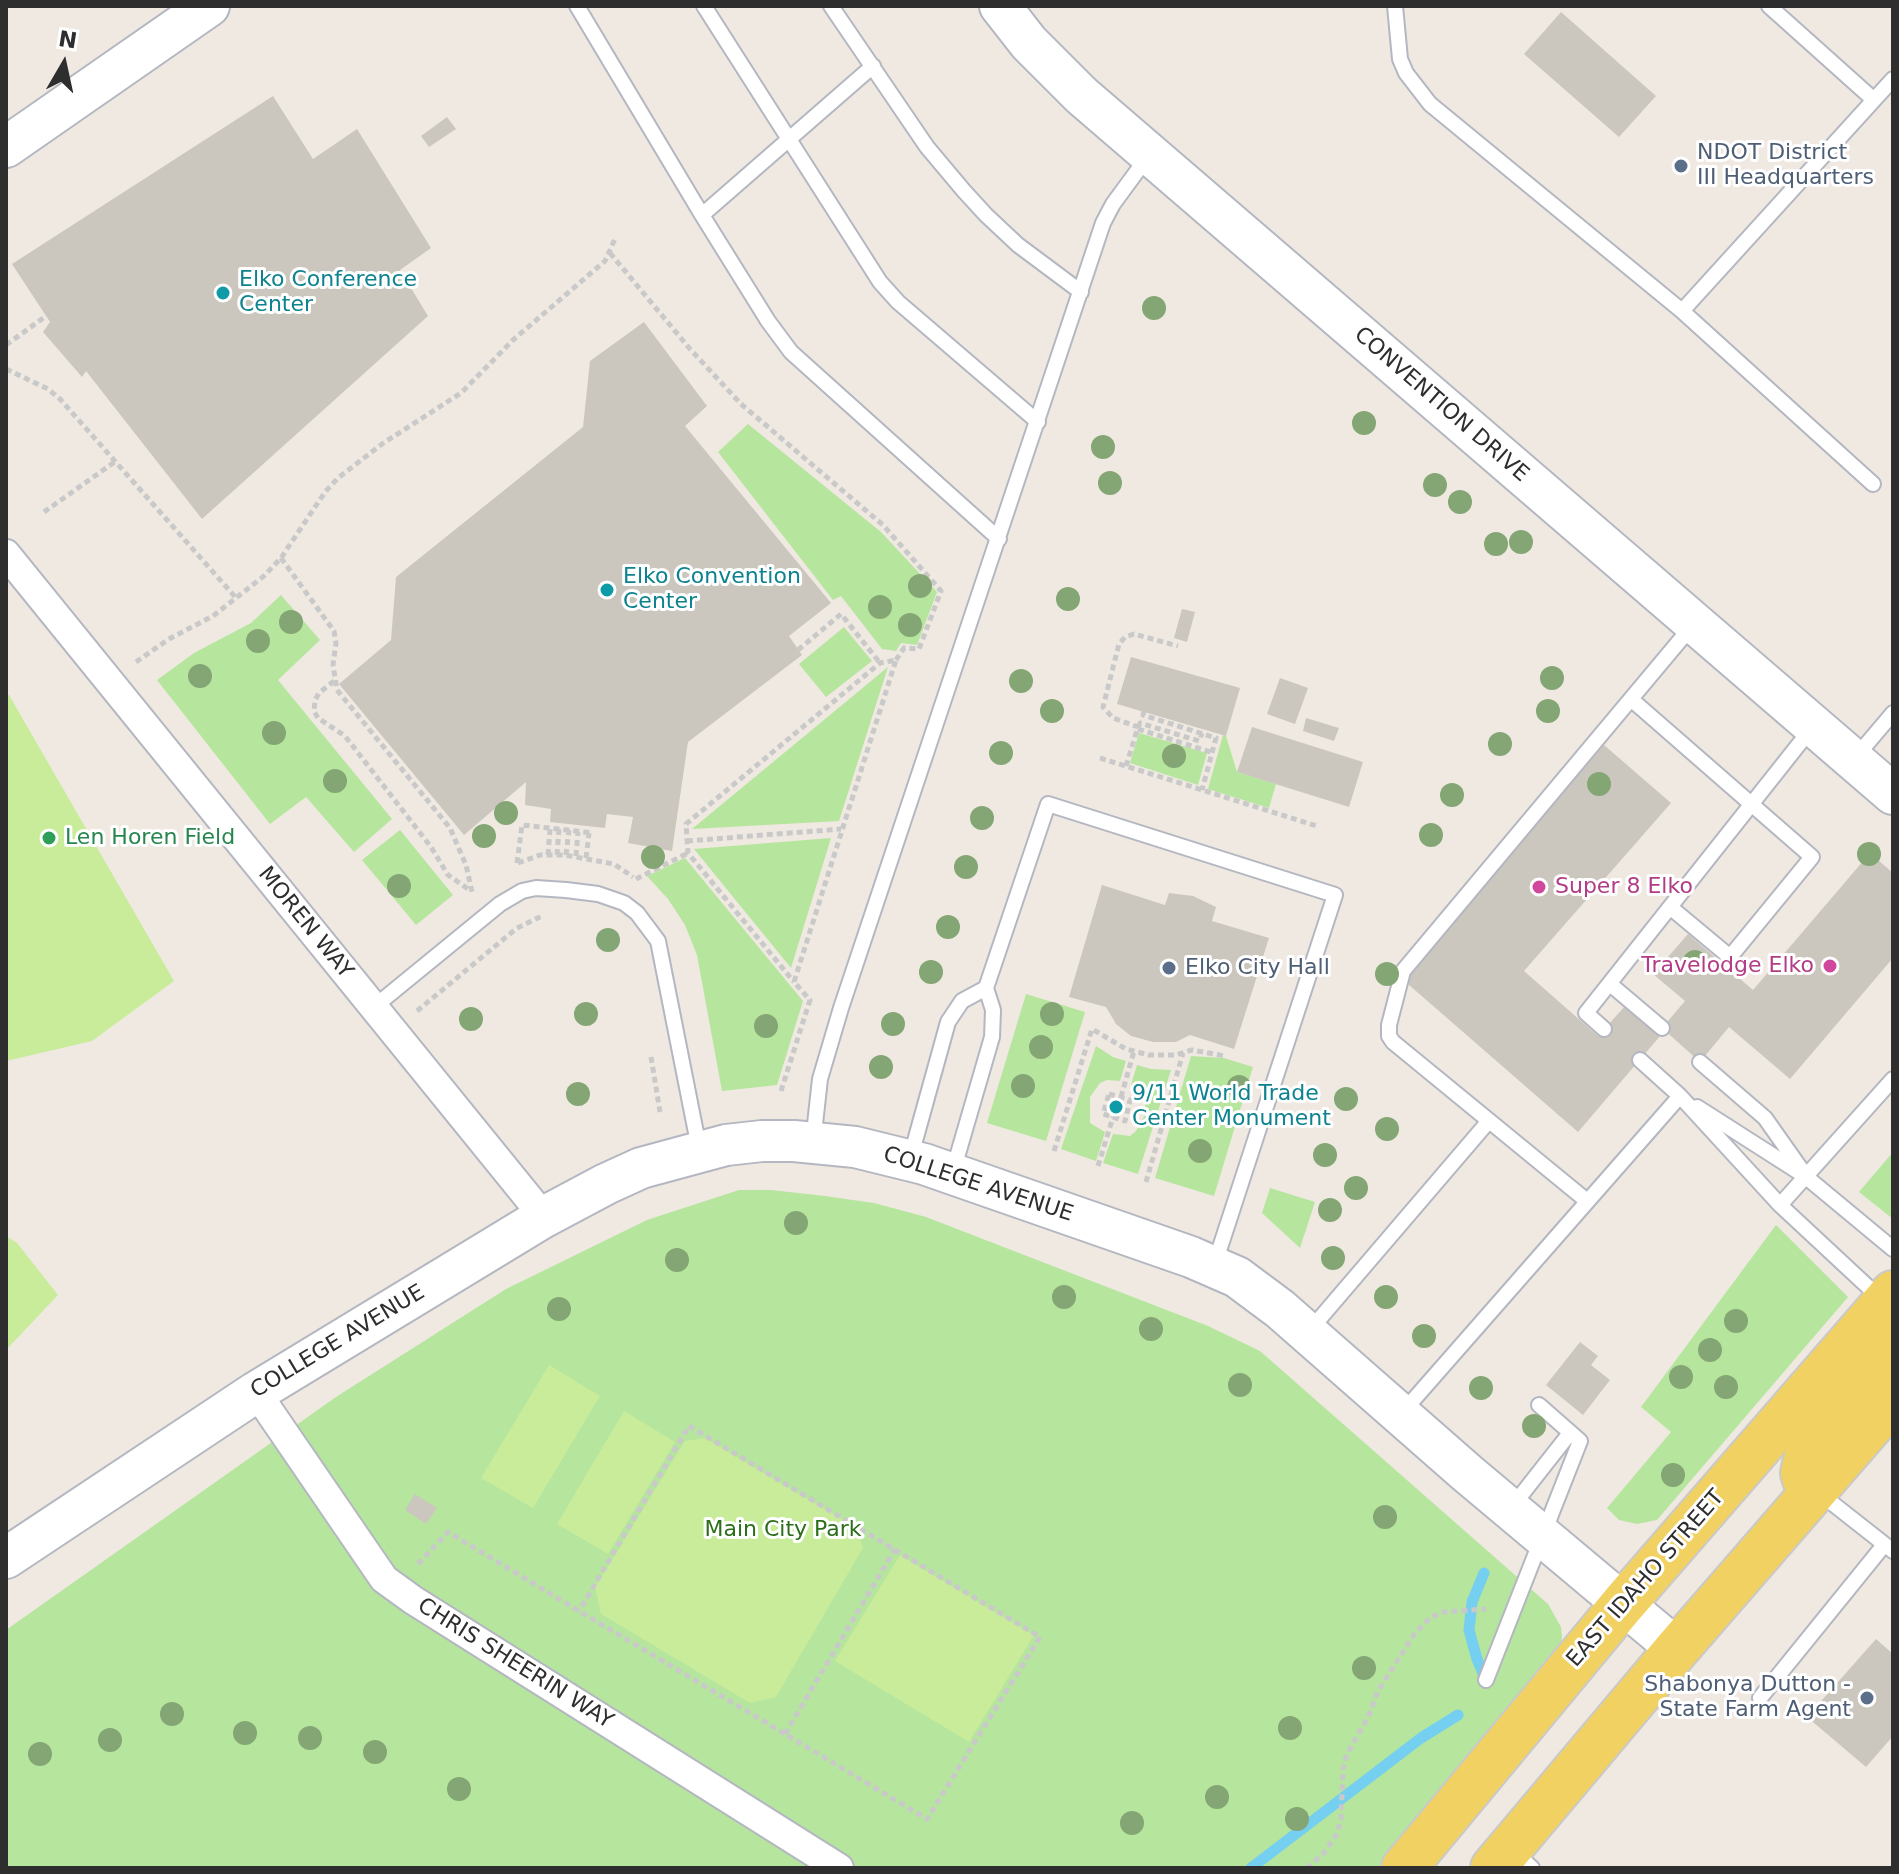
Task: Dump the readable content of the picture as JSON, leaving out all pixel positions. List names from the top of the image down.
{
  "streets": {
    "main road": ["EAST IDAHO STREET"],
    "street": [
      "CONVENTION DRIVE",
      "MOREN WAY",
      "COLLEGE AVENUE",
      "CHRIS SHEERIN WAY"
    ]
  },
  "crossings": [
    ["MOREN WAY", "COLLEGE AVENUE"],
    ["COLLEGE AVENUE", "EAST IDAHO STREET"],
    ["COLLEGE AVENUE", "CHRIS SHEERIN WAY"]
  ],
  "parks": ["Main City Park"],
  "places": [
    "NDOT District III Headquarters",
    "Elko Conference Center",
    "Elko Convention Center",
    "Len Horen Field",
    "Super 8 Elko",
    "Travelodge Elko",
    "Elko City Hall",
    "9/11 World Trade Center Monument",
    "Shabonya Dutton - State Farm Agent"
  ],
  "north": "top"
}
